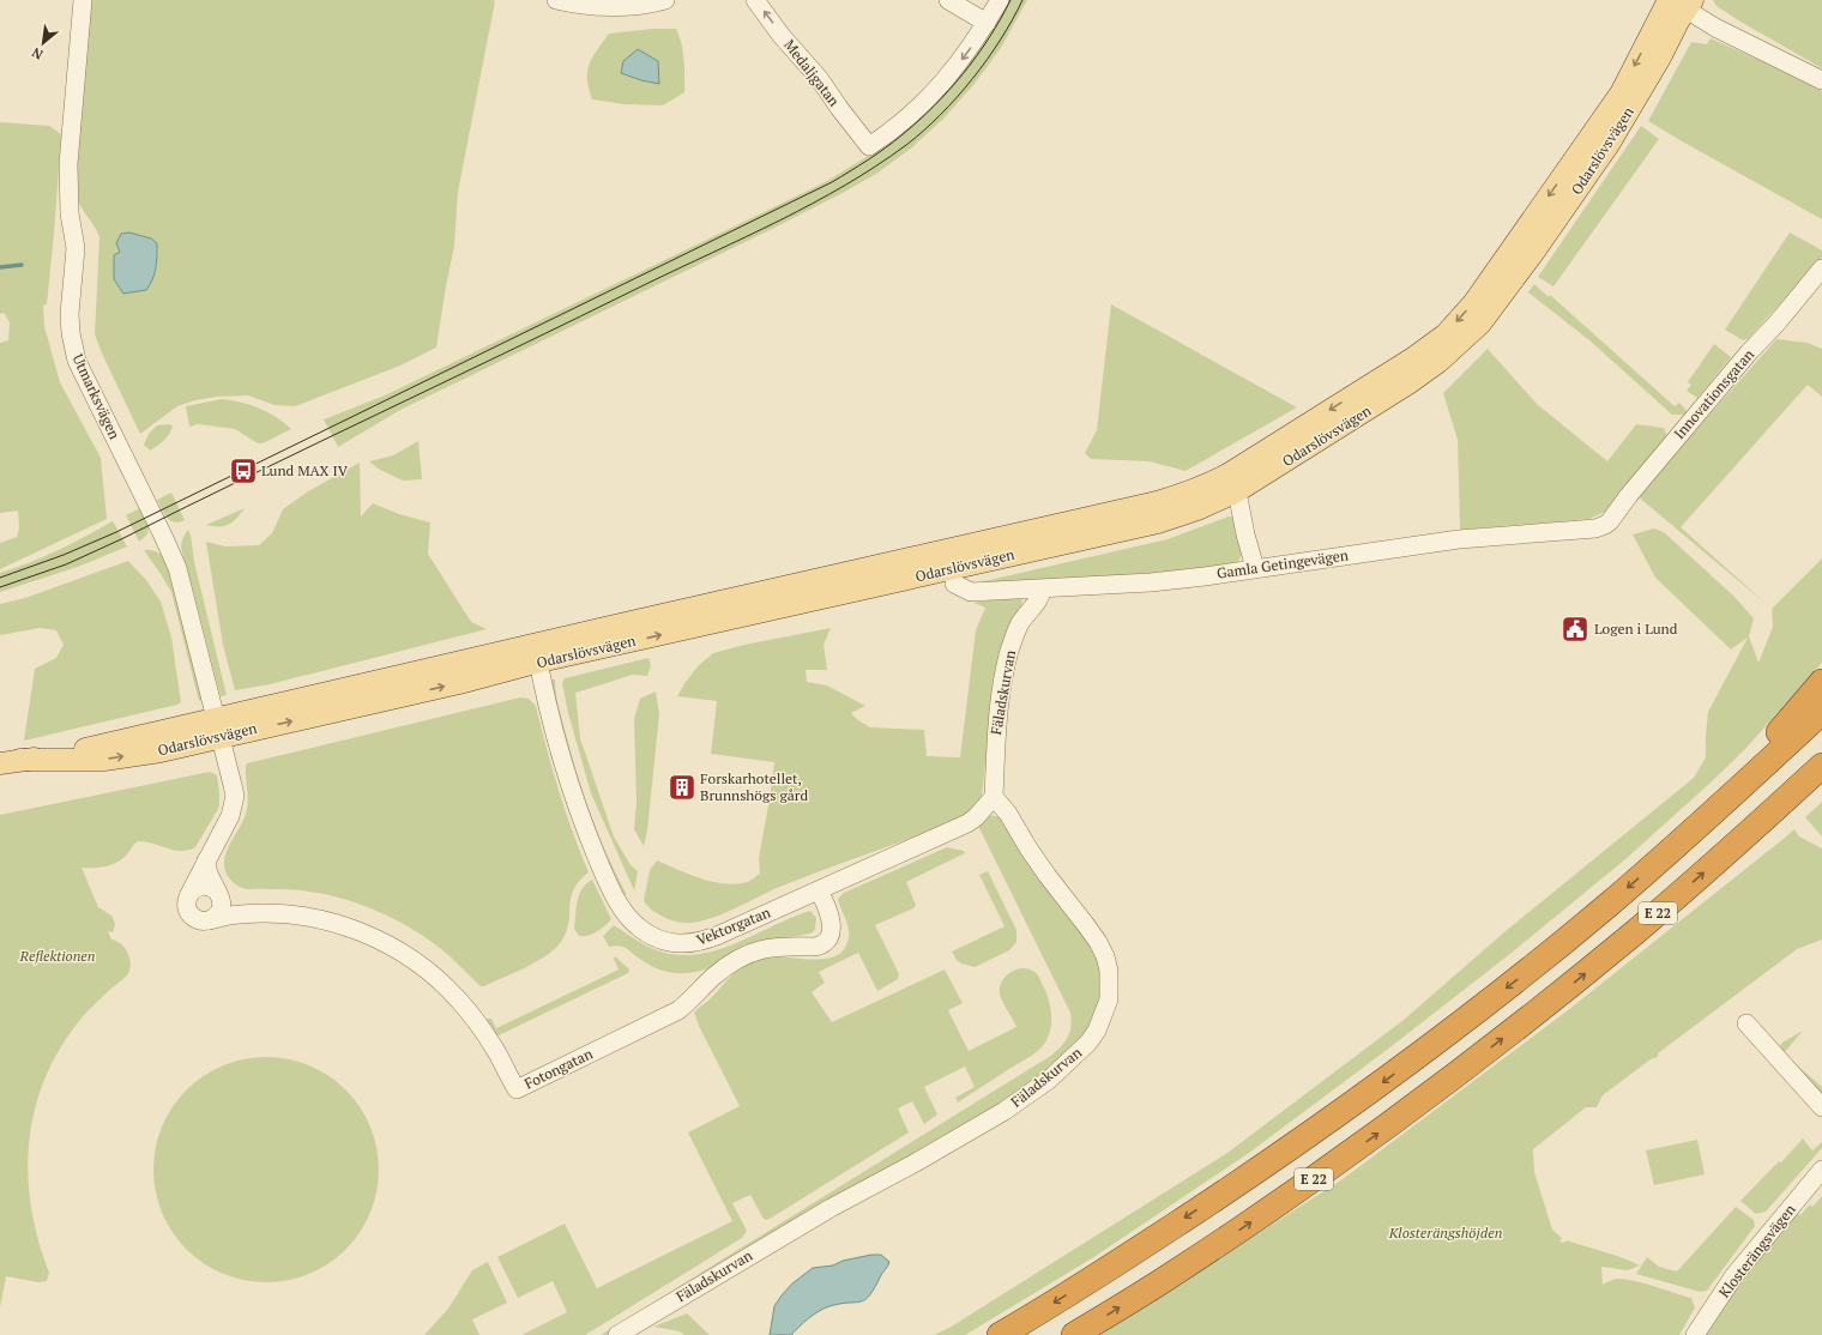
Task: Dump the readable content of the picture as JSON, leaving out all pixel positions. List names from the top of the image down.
{
  "streets": {
    "highway": ["E 22"],
    "main road": ["Odarslövsvägen"],
    "street": [
      "Medaljgatan",
      "Innovationsgatan",
      "Utmarksvägen",
      "Gamla Getingevägen",
      "Fäladskurvan",
      "Vektorgatan",
      "Fotongatan",
      "Klosterängsvägen"
    ]
  },
  "crossings": [
    ["Odarslövsvägen", "Utmarksvägen"],
    ["Odarslövsvägen", "Vektorgatan"],
    ["Innovationsgatan", "Gamla Getingevägen"],
    ["Gamla Getingevägen", "Fäladskurvan"],
    ["Fäladskurvan", "Vektorgatan"],
    ["Vektorgatan", "Fotongatan"]
  ],
  "parks": ["Reflektionen", "Klosterängshöjden"],
  "places": {
    "bus stop": ["Lund MAX IV"],
    "public building": ["Logen i Lund"],
    "building": ["Forskarhotellet, Brunnshögs gård"]
  },
  "north": "bottom left"
}
